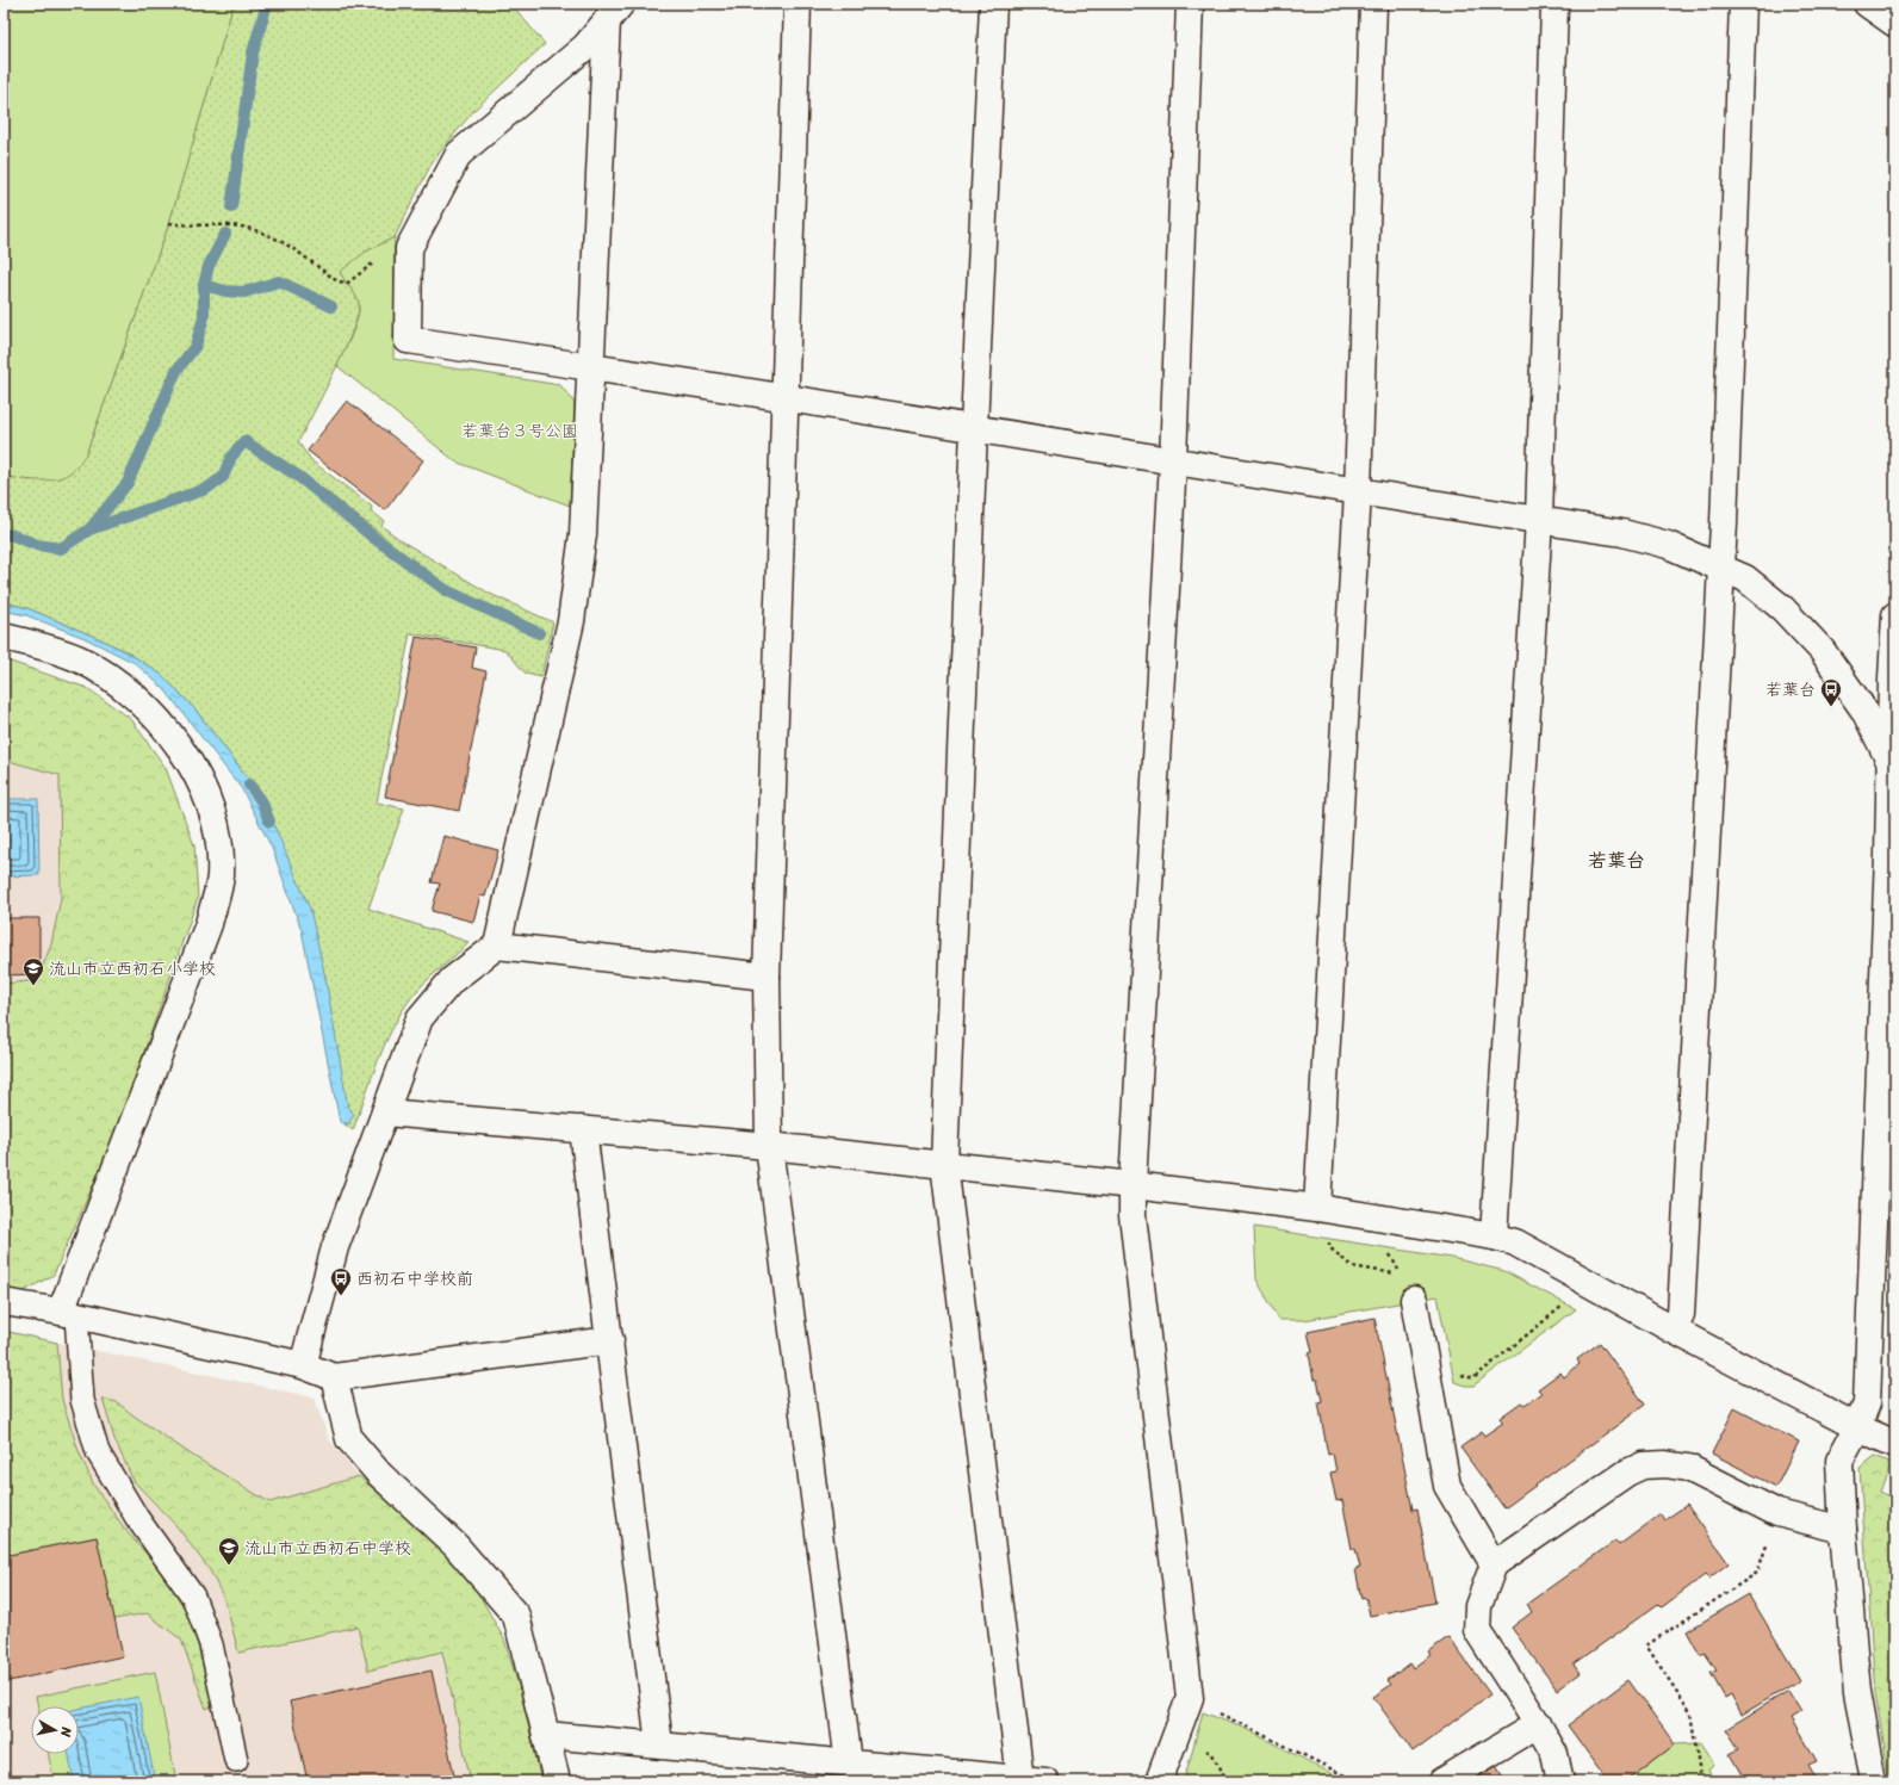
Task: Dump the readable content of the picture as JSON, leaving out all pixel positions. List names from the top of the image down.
{
  "districts": ["若葉台"],
  "parks": ["若葉台３号公園"],
  "places": {
    "bus stop": ["若葉台", "西初石中学校前"],
    "school or university": ["流山市立西初石小学校", "流山市立西初石中学校"]
  },
  "north": "right"
}
